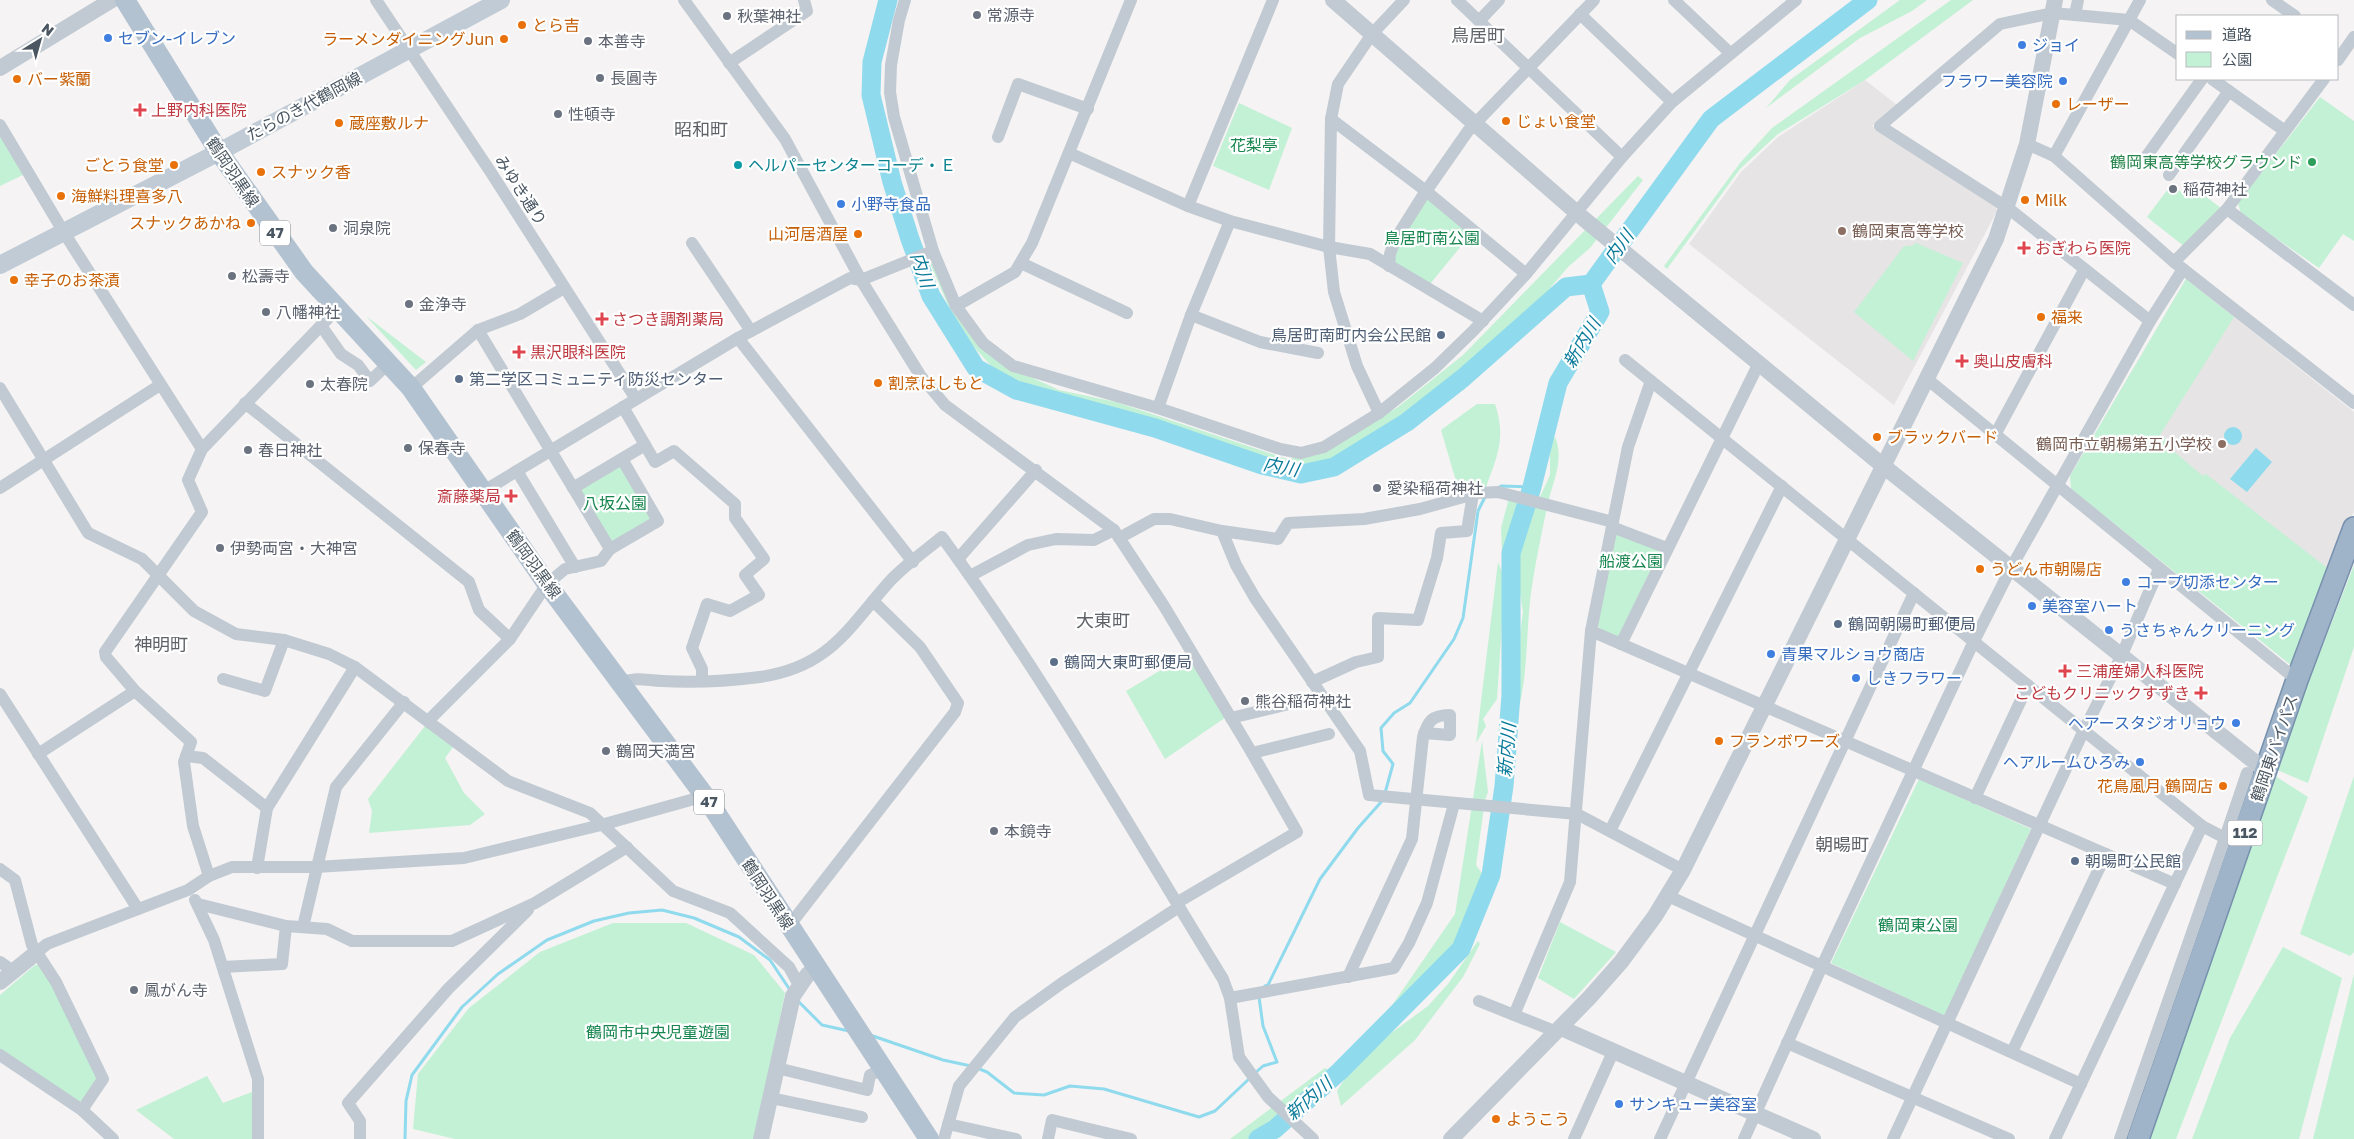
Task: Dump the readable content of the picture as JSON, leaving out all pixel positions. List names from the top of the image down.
{
  "streets": {
    "highway": ["鶴岡東バイパス", "112"],
    "main road": ["たらのき代鶴岡線", "鶴岡羽黒線", "47"],
    "street": ["みゆき通り"]
  },
  "crossings": [
    ["たらのき代鶴岡線", "鶴岡羽黒線"],
    ["たらのき代鶴岡線", "みゆき通り"]
  ],
  "districts": [
    "鳥居町",
    "昭和町",
    "大東町",
    "神明町",
    "朝暘町"
  ],
  "water": ["内川", "新内川"],
  "parks": [
    "花梨亭",
    "鳥居町南公園",
    "八坂公園",
    "船渡公園",
    "鶴岡東公園",
    "鶴岡市中央児童遊園"
  ],
  "places": {
    "other": [
      "常源寺",
      "秋葉神社",
      "とら吉",
      "セブン-イレブン",
      "ラーメンダイニングJun",
      "本善寺",
      "ジョイ",
      "長圓寺",
      "バー紫蘭",
      "フラワー美容院",
      "レーザー",
      "性頓寺",
      "じょい食堂",
      "蔵座敷ルナ",
      "鶴岡東高等学校グラウンド",
      "ごとう食堂",
      "ヘルパーセンターコーデ・Ｅ",
      "スナック香",
      "稲荷神社",
      "海鮮料理喜多八",
      "Milk",
      "小野寺食品",
      "スナックあかね",
      "洞泉院",
      "鶴岡東高等学校",
      "山河居酒屋",
      "松壽寺",
      "幸子のお茶漬",
      "金浄寺",
      "八幡神社",
      "福来",
      "鳥居町南町内会公民館",
      "第二学区コミュニティ防災センター",
      "割烹はしもと",
      "太春院",
      "ブラックバード",
      "鶴岡市立朝楊第五小学校",
      "保春寺",
      "春日神社",
      "愛染稲荷神社",
      "伊勢両宮・大神宮",
      "うどん市朝陽店",
      "コープ切添センター",
      "美容室ハート",
      "鶴岡朝陽町郵便局",
      "うさちゃんクリーニング",
      "青果マルショウ商店",
      "鶴岡大東町郵便局",
      "しきフラワー",
      "熊谷稲荷神社",
      "ヘアースタジオリョウ",
      "フランボワーズ",
      "鶴岡天満宮",
      "ヘアルームひろみ",
      "花鳥風月 鶴岡店",
      "本鏡寺",
      "朝暘町公民館",
      "鳳がん寺",
      "サンキュー美容室",
      "ようこう"
    ],
    "health": [
      "上野内科医院",
      "おぎわら医院",
      "さつき調剤薬局",
      "黒沢眼科医院",
      "奥山皮膚科",
      "斎藤薬局",
      "三浦産婦人科医院",
      "こどもクリニックすずき"
    ]
  },
  "legend": ["道路", "公園"],
  "north": "top right"
}
